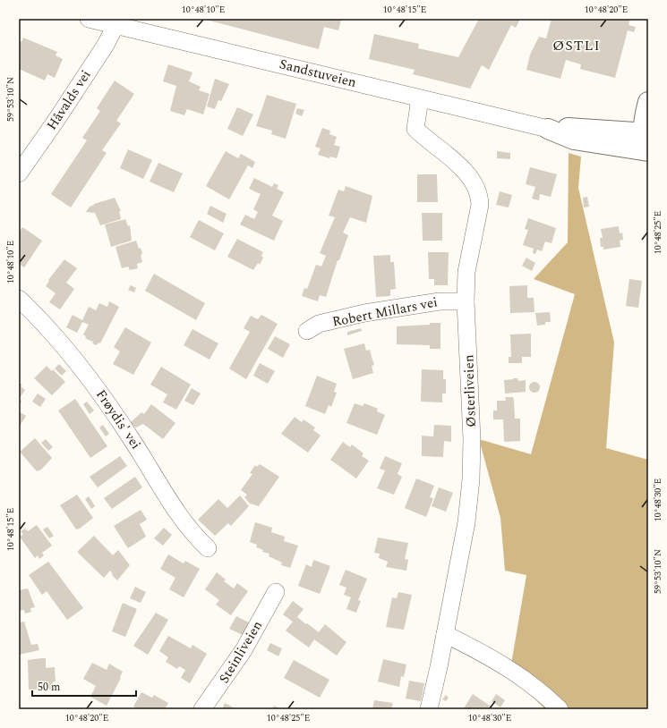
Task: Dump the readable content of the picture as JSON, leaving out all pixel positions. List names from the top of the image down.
{
  "streets": {
    "main road": ["Sandstuveien"],
    "street": [
      "Håvalds vei",
      "Robert Millars vei",
      "Østerliveien",
      "Frøydis' vei",
      "Steinliveien"
    ]
  },
  "crossings": [
    ["Sandstuveien", "Håvalds vei"],
    ["Sandstuveien", "Østerliveien"],
    ["Robert Millars vei", "Østerliveien"]
  ],
  "districts": ["ØSTLI"],
  "scale_bar": "50 m",
  "coordinates": [
    "10°48'10\"E",
    "10°48'15\"E",
    "10°48'20\"E",
    "59°53'10\"N",
    "10°48'25\"E",
    "10°48'30\"E"
  ]
}
